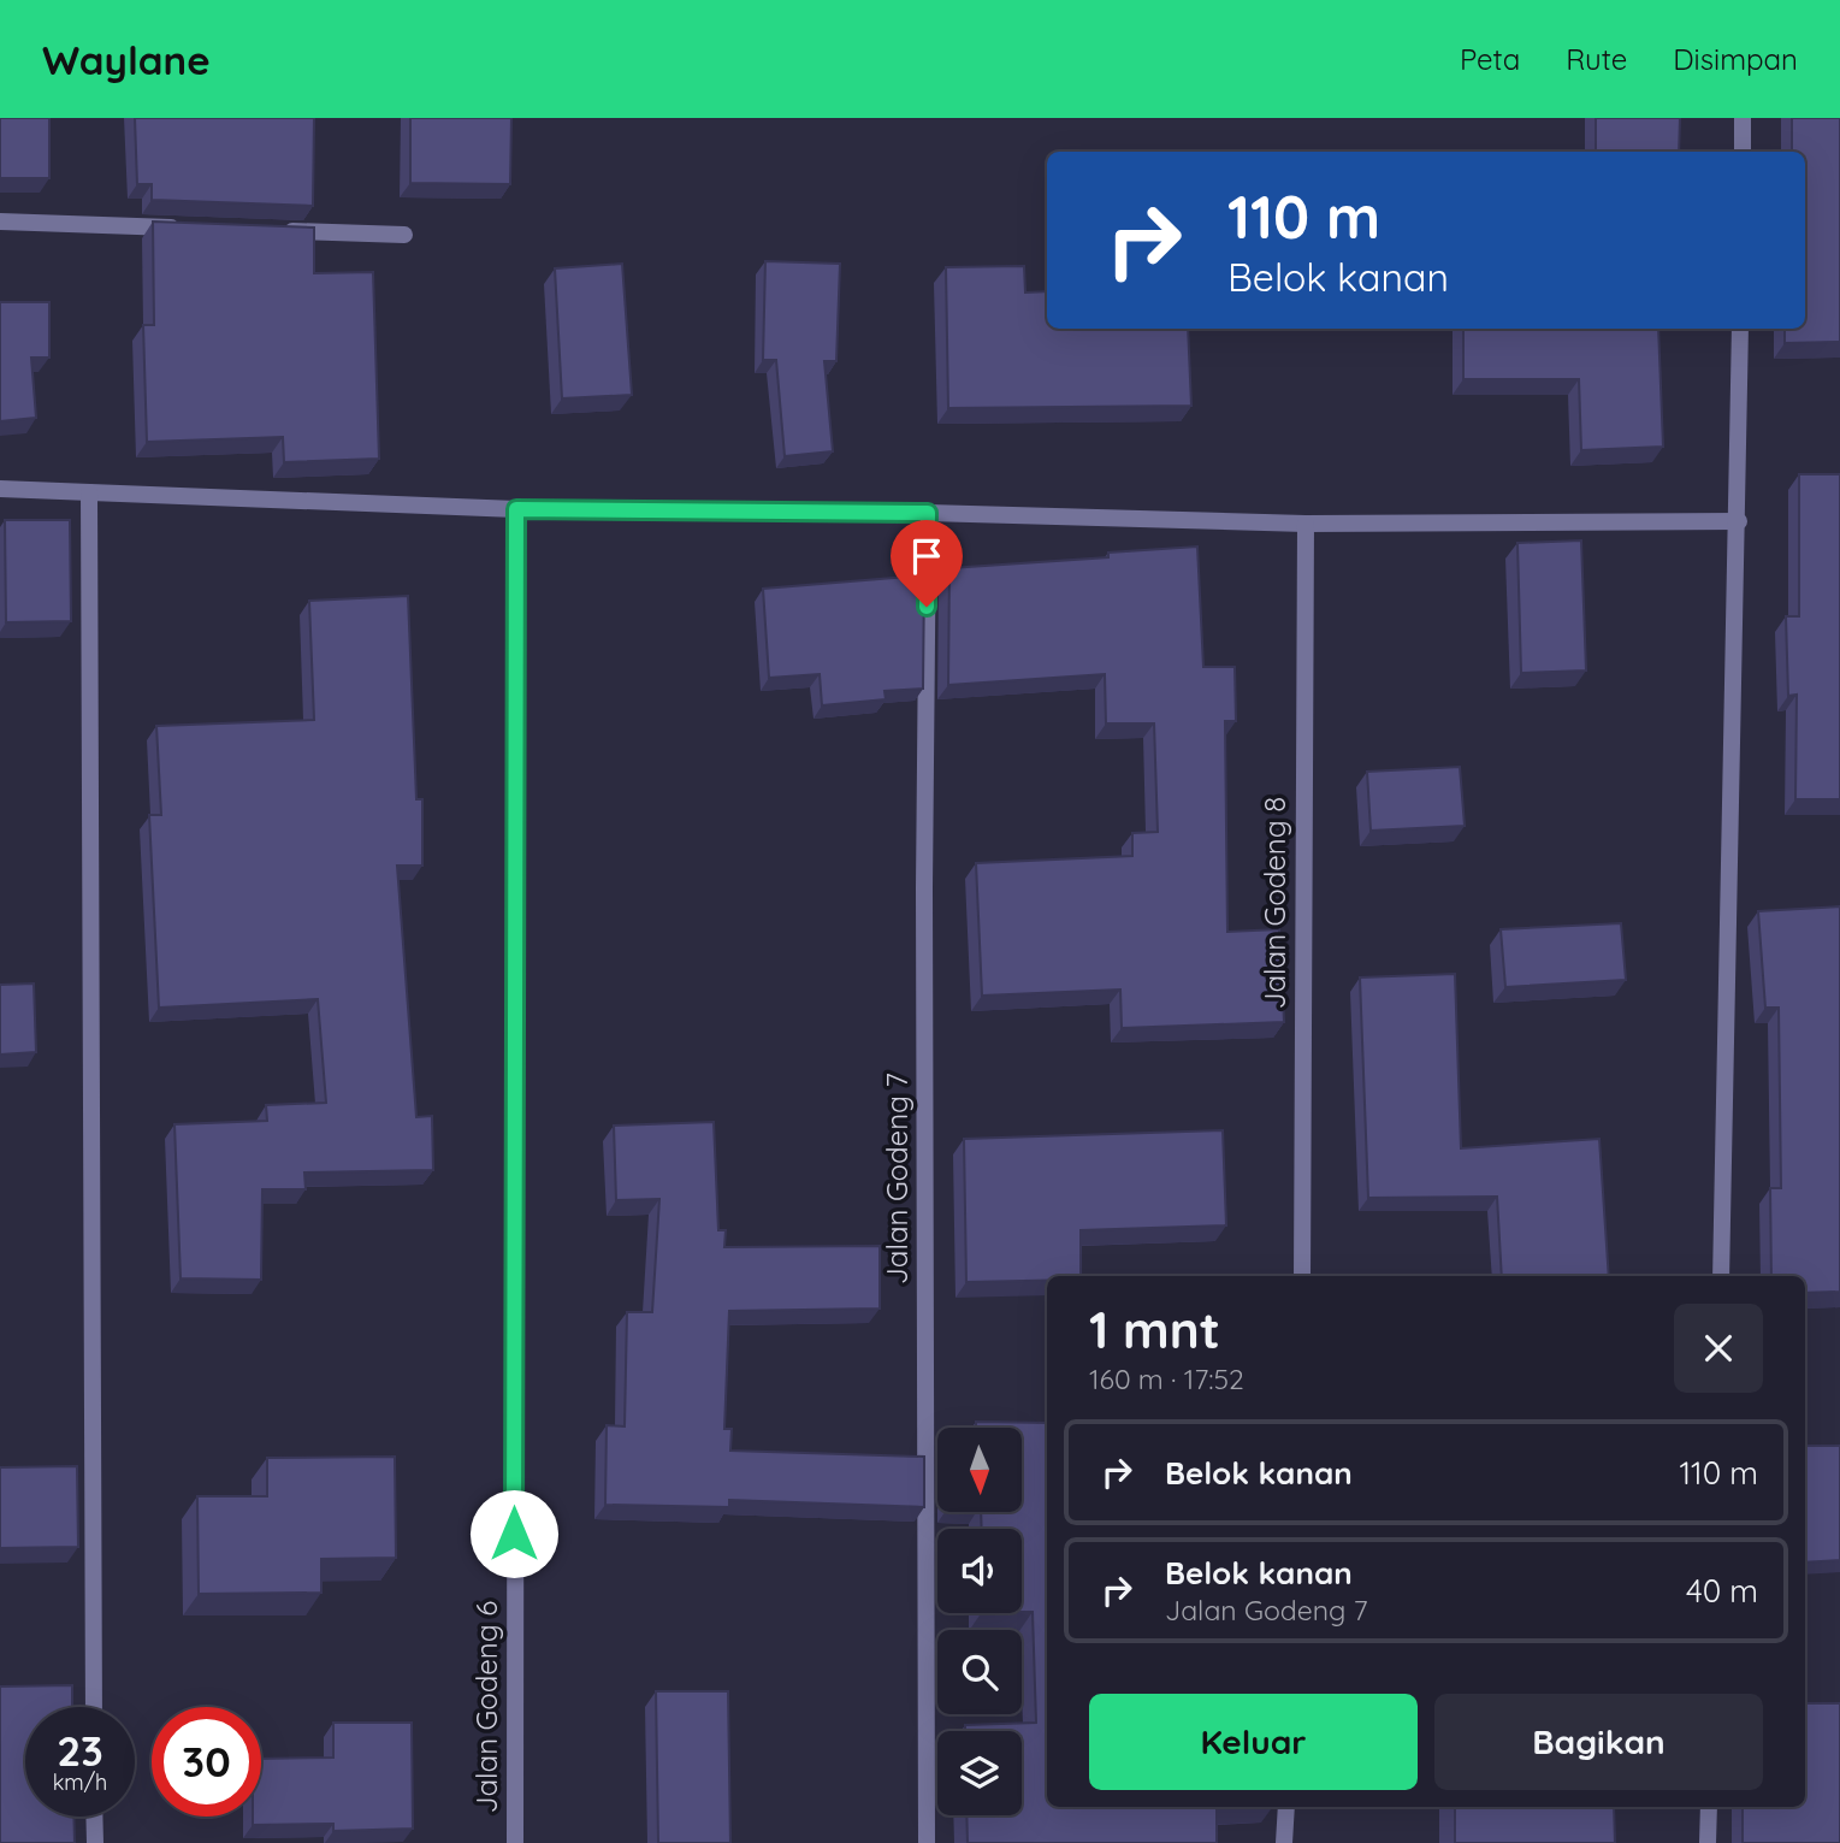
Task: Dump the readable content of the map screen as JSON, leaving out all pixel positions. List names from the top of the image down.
{
  "streets": {
    "street": ["Jalan Godeng 8", "Jalan Godeng 7", "Jalan Godeng 6"]
  },
  "north": "bottom",
  "page": {
    "header": "Waylane",
    "nav": ["Peta", "Rute", "Disimpan"],
    "turn": ["110 m", "Belok kanan"],
    "heading": ["1 mnt", "160 m · 17:52"],
    "list": [
      {
        "name": "Belok kanan",
        "value": "110 m"
      },
      {
        "name": "Belok kanan",
        "note": "Jalan Godeng 7",
        "value": "40 m"
      }
    ],
    "buttons": ["Keluar", "Bagikan"],
    "speed": "23 km/h",
    "limit": "30"
  }
}
